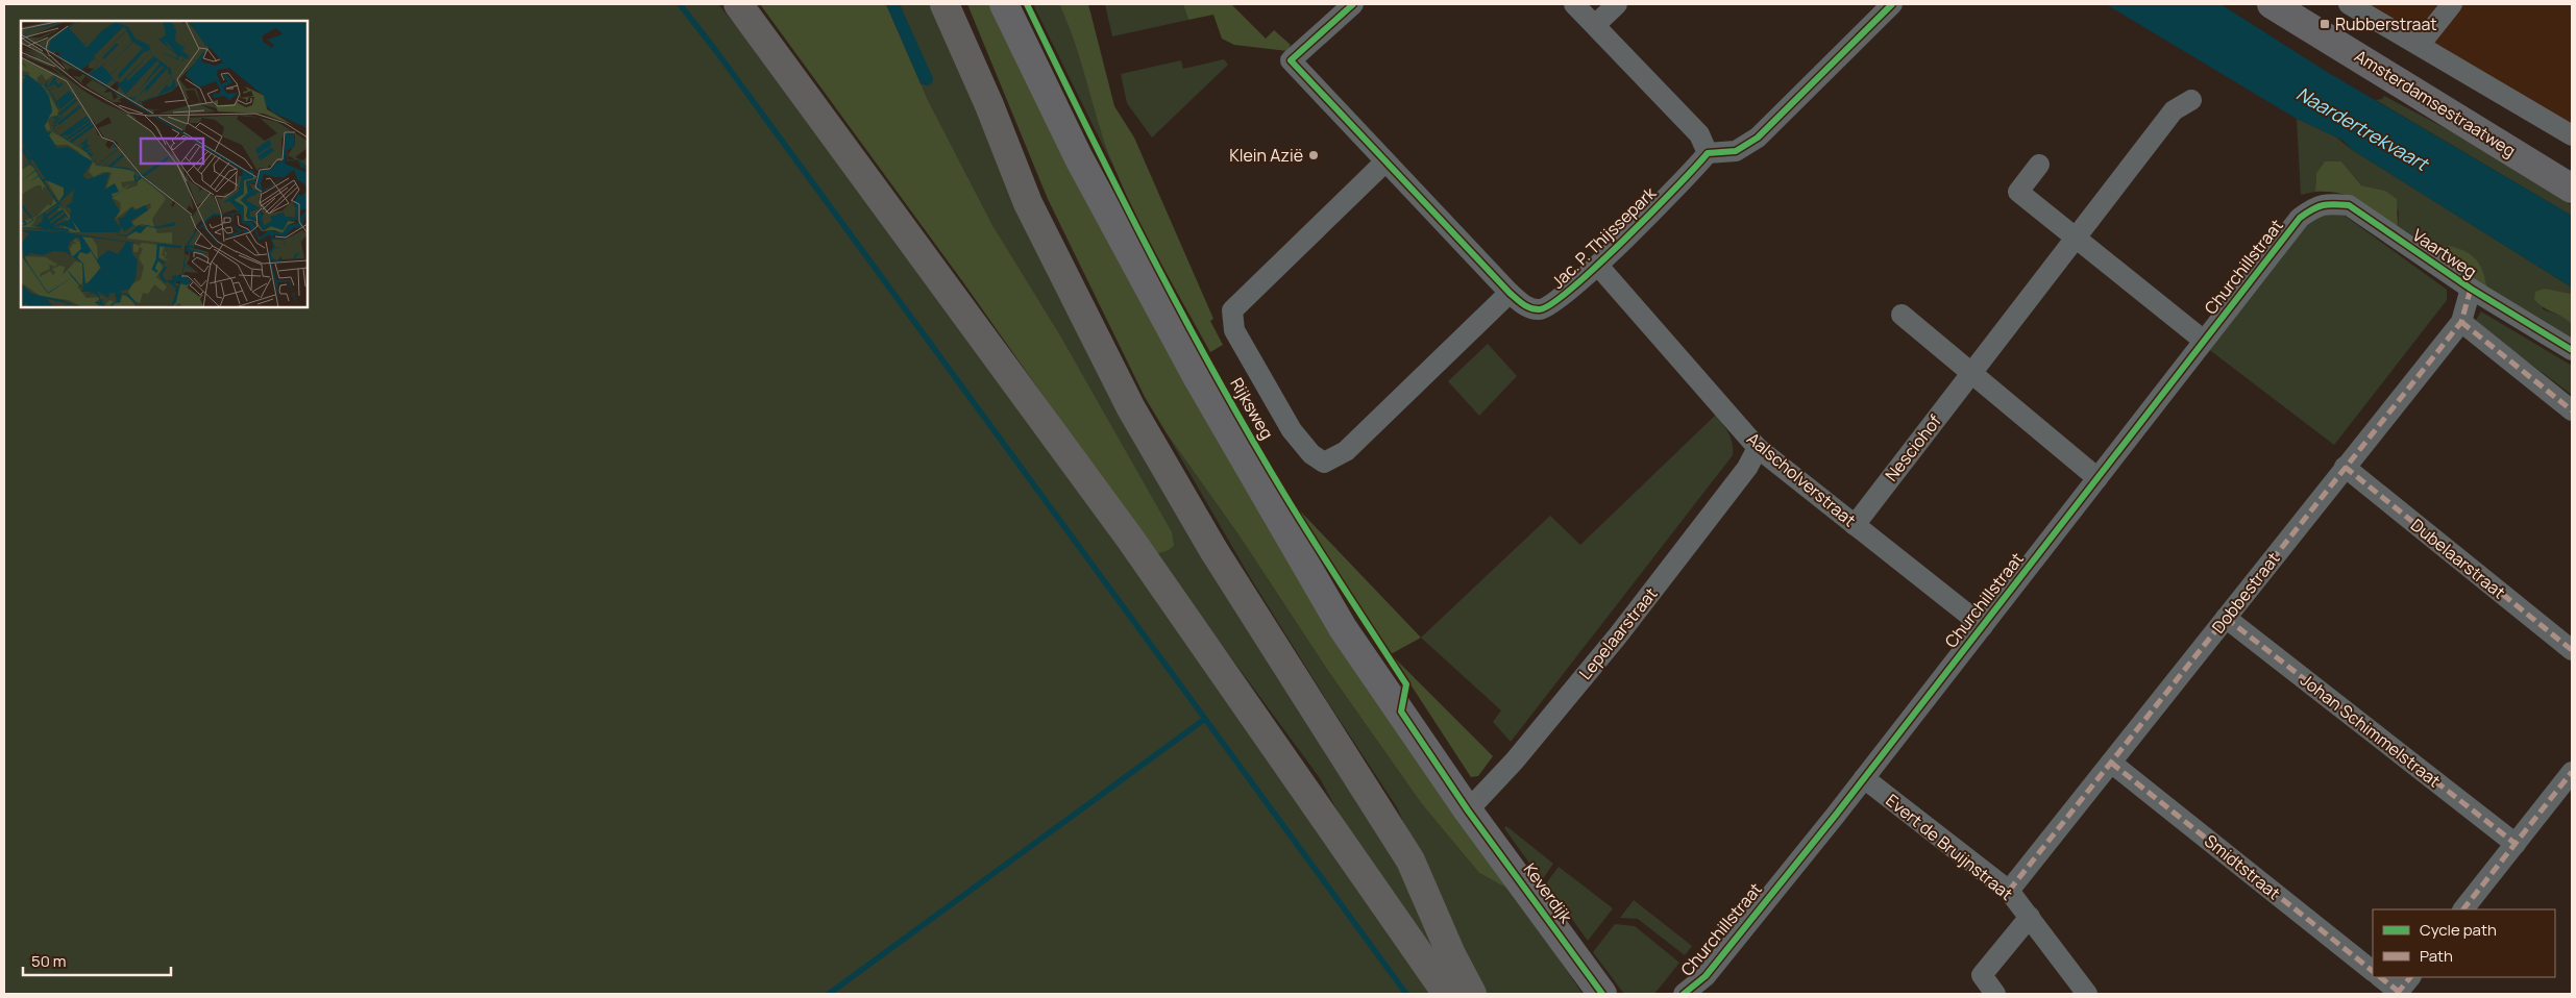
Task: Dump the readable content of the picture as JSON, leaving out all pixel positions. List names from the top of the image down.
{
  "streets": {
    "main road": ["Amsterdamsestraatweg", "Rijksweg", "Keverdijk"],
    "street": [
      "Jac. P. Thijssepark",
      "Vaartweg",
      "Churchillstraat",
      "Nesciohof",
      "Aalscholverstraat",
      "Dubelaarstraat",
      "Dobbestraat",
      "Lepelaarstraat",
      "Johan Schimmelstraat",
      "Evert de Bruijnstraat",
      "Smidtstraat"
    ]
  },
  "crossings": [
    ["Jac. P. Thijssepark", "Aalscholverstraat"],
    ["Vaartweg", "Churchillstraat"],
    ["Vaartweg", "Dobbestraat"],
    ["Churchillstraat", "Nesciohof"],
    ["Churchillstraat", "Aalscholverstraat"],
    ["Churchillstraat", "Evert de Bruijnstraat"],
    ["Rijksweg", "Lepelaarstraat"],
    ["Rijksweg", "Keverdijk"],
    ["Nesciohof", "Aalscholverstraat"],
    ["Aalscholverstraat", "Lepelaarstraat"],
    ["Dubelaarstraat", "Dobbestraat"],
    ["Dobbestraat", "Johan Schimmelstraat"],
    ["Dobbestraat", "Evert de Bruijnstraat"],
    ["Dobbestraat", "Smidtstraat"],
    ["Lepelaarstraat", "Keverdijk"]
  ],
  "water": ["Naardertrekvaart"],
  "places": {
    "transit": ["Rubberstraat"],
    "other": ["Klein Azië"]
  },
  "legend": ["Cycle path", "Path"],
  "scale_bar": "50 m"
}
